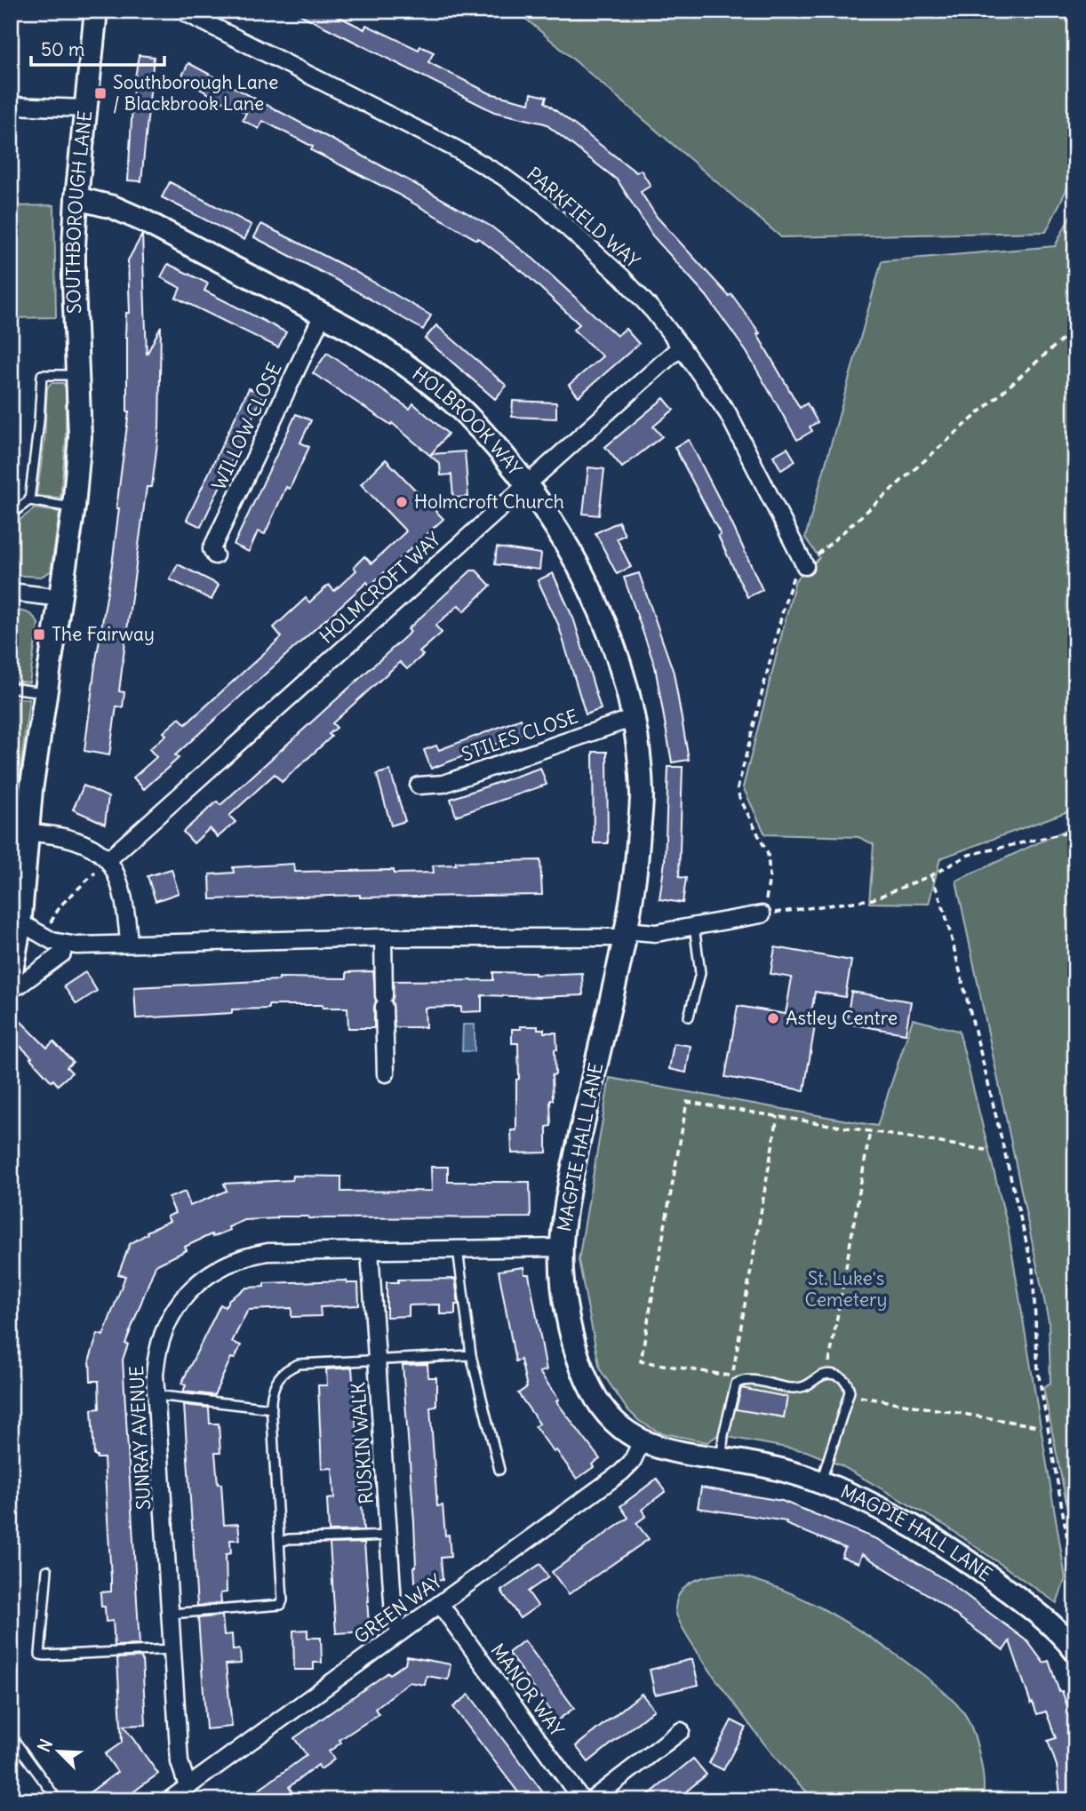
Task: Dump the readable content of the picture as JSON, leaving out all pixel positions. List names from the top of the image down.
{
  "streets": {
    "street": [
      "SOUTHBOROUGH LANE",
      "PARKFIELD WAY",
      "HOLBROOK WAY",
      "WILLOW CLOSE",
      "HOLMCROFT WAY",
      "STILES CLOSE",
      "MAGPIE HALL LANE",
      "SUNRAY AVENUE",
      "RUSKIN WALK",
      "GREEN WAY",
      "MANOR WAY"
    ]
  },
  "crossings": [
    ["SOUTHBOROUGH LANE", "HOLBROOK WAY"],
    ["PARKFIELD WAY", "HOLMCROFT WAY"],
    ["HOLBROOK WAY", "WILLOW CLOSE"],
    ["HOLBROOK WAY", "HOLMCROFT WAY"],
    ["HOLBROOK WAY", "STILES CLOSE"],
    ["HOLBROOK WAY", "MAGPIE HALL LANE"],
    ["MAGPIE HALL LANE", "SUNRAY AVENUE"],
    ["MAGPIE HALL LANE", "GREEN WAY"],
    ["SUNRAY AVENUE", "RUSKIN WALK"],
    ["SUNRAY AVENUE", "GREEN WAY"],
    ["RUSKIN WALK", "GREEN WAY"],
    ["GREEN WAY", "MANOR WAY"]
  ],
  "parks": ["St. Luke's Cemetery"],
  "places": {
    "transit": ["Southborough Lane / Blackbrook Lane", "The Fairway"],
    "other": ["Holmcroft Church", "Astley Centre"]
  },
  "scale_bar": "50 m",
  "north": "top left"
}
